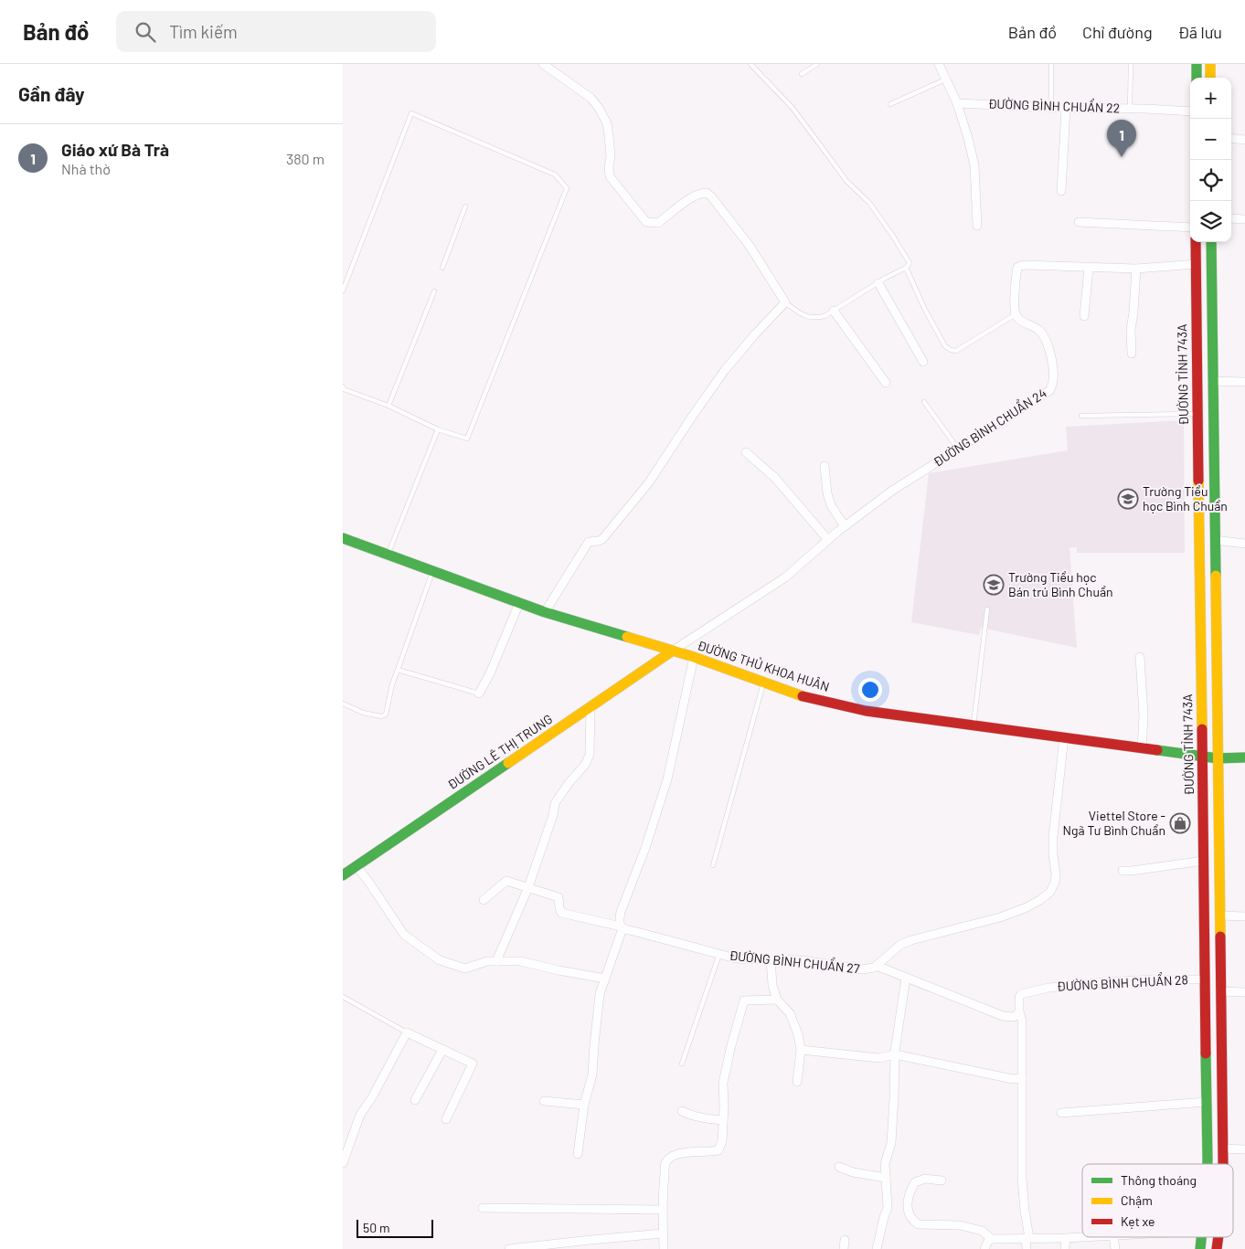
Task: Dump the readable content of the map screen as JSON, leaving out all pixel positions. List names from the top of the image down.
{
  "streets": {
    "main road": ["ĐƯỜNG TỈNH 743A", "ĐƯỜNG THỦ KHOA HUÂN", "ĐƯỜNG LÊ THỊ TRUNG"],
    "street": [
      "ĐƯỜNG BÌNH CHUẨN 22",
      "ĐƯỜNG BÌNH CHUẨN 24",
      "ĐƯỜNG BÌNH CHUẨN 27",
      "ĐƯỜNG BÌNH CHUẨN 28"
    ]
  },
  "crossings": [
    ["ĐƯỜNG TỈNH 743A", "ĐƯỜNG THỦ KHOA HUÂN"],
    ["ĐƯỜNG TỈNH 743A", "ĐƯỜNG BÌNH CHUẨN 28"],
    ["ĐƯỜNG BÌNH CHUẨN 24", "ĐƯỜNG THỦ KHOA HUÂN"],
    ["ĐƯỜNG BÌNH CHUẨN 24", "ĐƯỜNG LÊ THỊ TRUNG"],
    ["ĐƯỜNG THỦ KHOA HUÂN", "ĐƯỜNG LÊ THỊ TRUNG"],
    ["ĐƯỜNG THỦ KHOA HUÂN", "ĐƯỜNG BÌNH CHUẨN 27"]
  ],
  "places": {
    "school or university": ["Trường Tiểu học Bình Chuẩn", "Trường Tiểu học Bán trú Bình Chuẩn"],
    "shop": ["Viettel Store - Ngã Tư Bình Chuẩn"]
  },
  "legend": ["Thông thoáng", "Chậm", "Kẹt xe"],
  "scale_bar": "50 m",
  "page": {
    "header": "Bản đồ",
    "search": "Tìm kiếm",
    "nav": ["Bản đồ", "Chỉ đường", "Đã lưu"],
    "heading": "Gần đây",
    "map_buttons": ["+", "−"],
    "pins": "1",
    "list": [
      {
        "mark": "1",
        "name": "Giáo xứ Bà Trà",
        "note": "Nhà thờ",
        "value": "380 m"
      }
    ],
    "scale": "50 m"
  }
}
